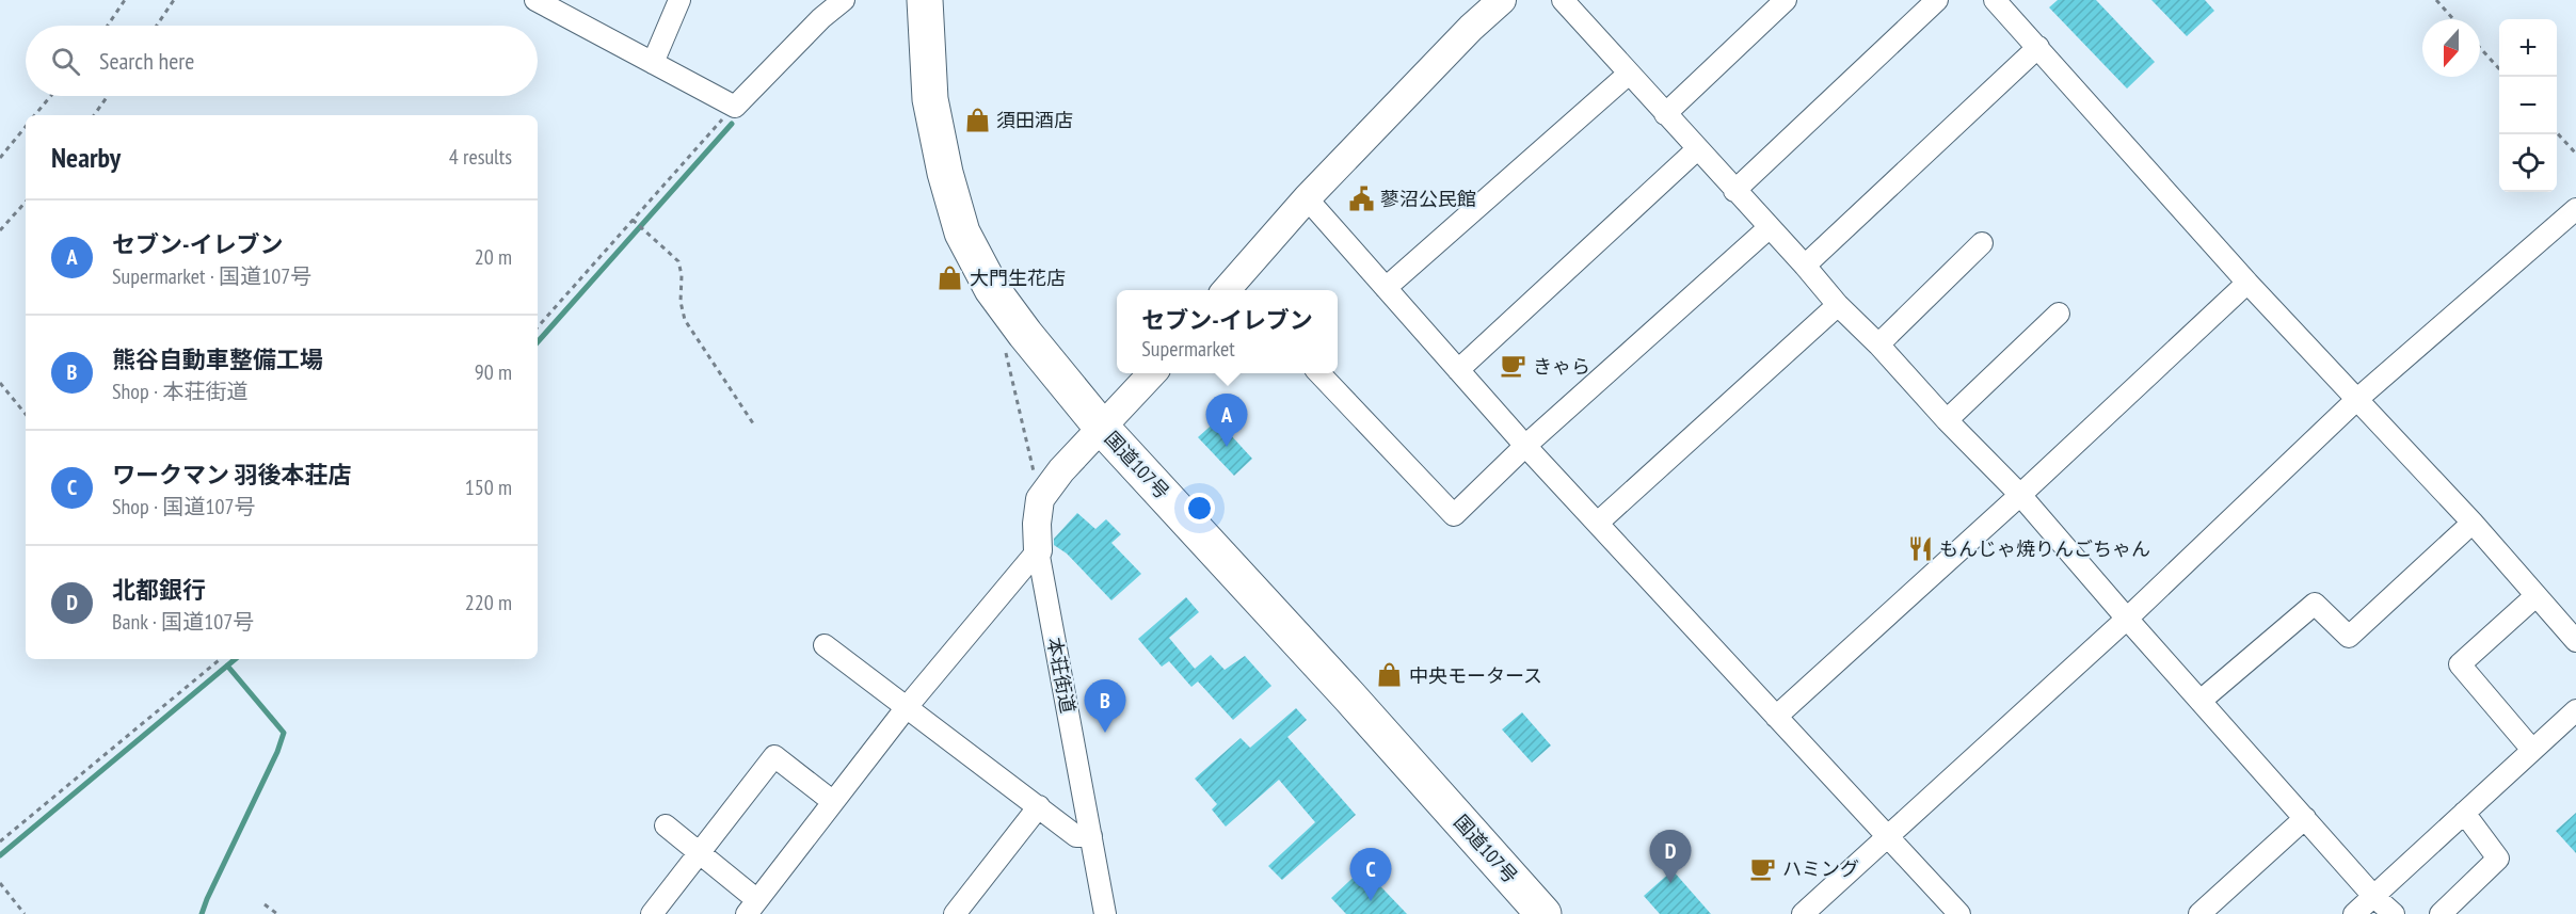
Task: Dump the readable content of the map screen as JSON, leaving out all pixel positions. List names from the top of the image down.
{
  "streets": {
    "highway": ["国道107号"],
    "street": ["本荘街道"]
  },
  "places": {
    "shop": ["須田酒店", "大門生花店", "中央モータース"],
    "public building": ["蓼沼公民館"],
    "cafe": ["きゃら", "ハミング"],
    "restaurant": ["もんじゃ焼りんごちゃん"]
  },
  "north": "bottom",
  "page": {
    "map_buttons": ["+", "−"],
    "search": "Search here",
    "heading": ["Nearby", "4 results"],
    "list": [
      {
        "mark": "A",
        "name": "セブン-イレブン",
        "note": "Supermarket · 国道107号",
        "value": "20 m"
      },
      {
        "mark": "B",
        "name": "熊谷自動車整備工場",
        "note": "Shop · 本荘街道",
        "value": "90 m"
      },
      {
        "mark": "C",
        "name": "ワークマン 羽後本荘店",
        "note": "Shop · 国道107号",
        "value": "150 m"
      },
      {
        "mark": "D",
        "name": "北都銀行",
        "note": "Bank · 国道107号",
        "value": "220 m"
      }
    ],
    "popup": ["セブン-イレブン", "Supermarket"],
    "pins": [
      "A",
      "B",
      "D",
      "C"
    ]
  }
}
